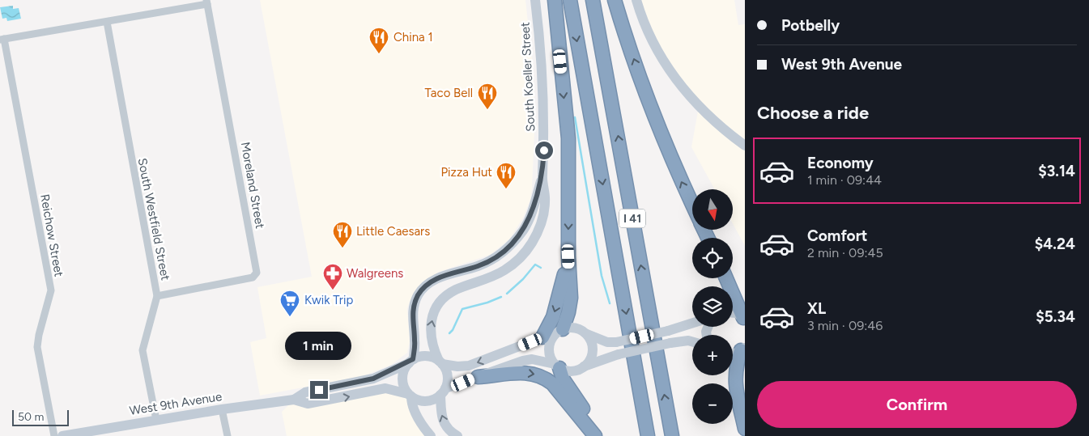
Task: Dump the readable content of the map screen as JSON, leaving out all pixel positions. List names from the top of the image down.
{
  "streets": {
    "highway": ["I 41"],
    "main road": ["South Koeller Street", "West 9th Avenue"],
    "street": ["Moreland Street", "South Westfield Street", "Reichow Street"]
  },
  "crossings": [
    ["South Koeller Street", "West 9th Avenue"],
    ["Moreland Street", "South Westfield Street"],
    ["South Westfield Street", "West 9th Avenue"]
  ],
  "places": {
    "restaurant": [
      "China 1",
      "Taco Bell",
      "Pizza Hut",
      "Little Caesars"
    ],
    "pharmacy": ["Walgreens"],
    "supermarket": ["Kwik Trip"]
  },
  "scale_bar": "50 m",
  "north": "bottom",
  "page": {
    "banner": ["Potbelly", "West 9th Avenue"],
    "heading": "Choose a ride",
    "list": [
      {
        "name": "Economy",
        "note": "1 min · 09:44",
        "value": "$3.14"
      },
      {
        "name": "Comfort",
        "note": "2 min · 09:45",
        "value": "$4.24"
      },
      {
        "name": "XL",
        "note": "3 min · 09:46",
        "value": "$5.34"
      }
    ],
    "map_buttons": ["+", "−"],
    "bubble": "1 min",
    "buttons": "Confirm",
    "scale": "50 m"
  }
}
